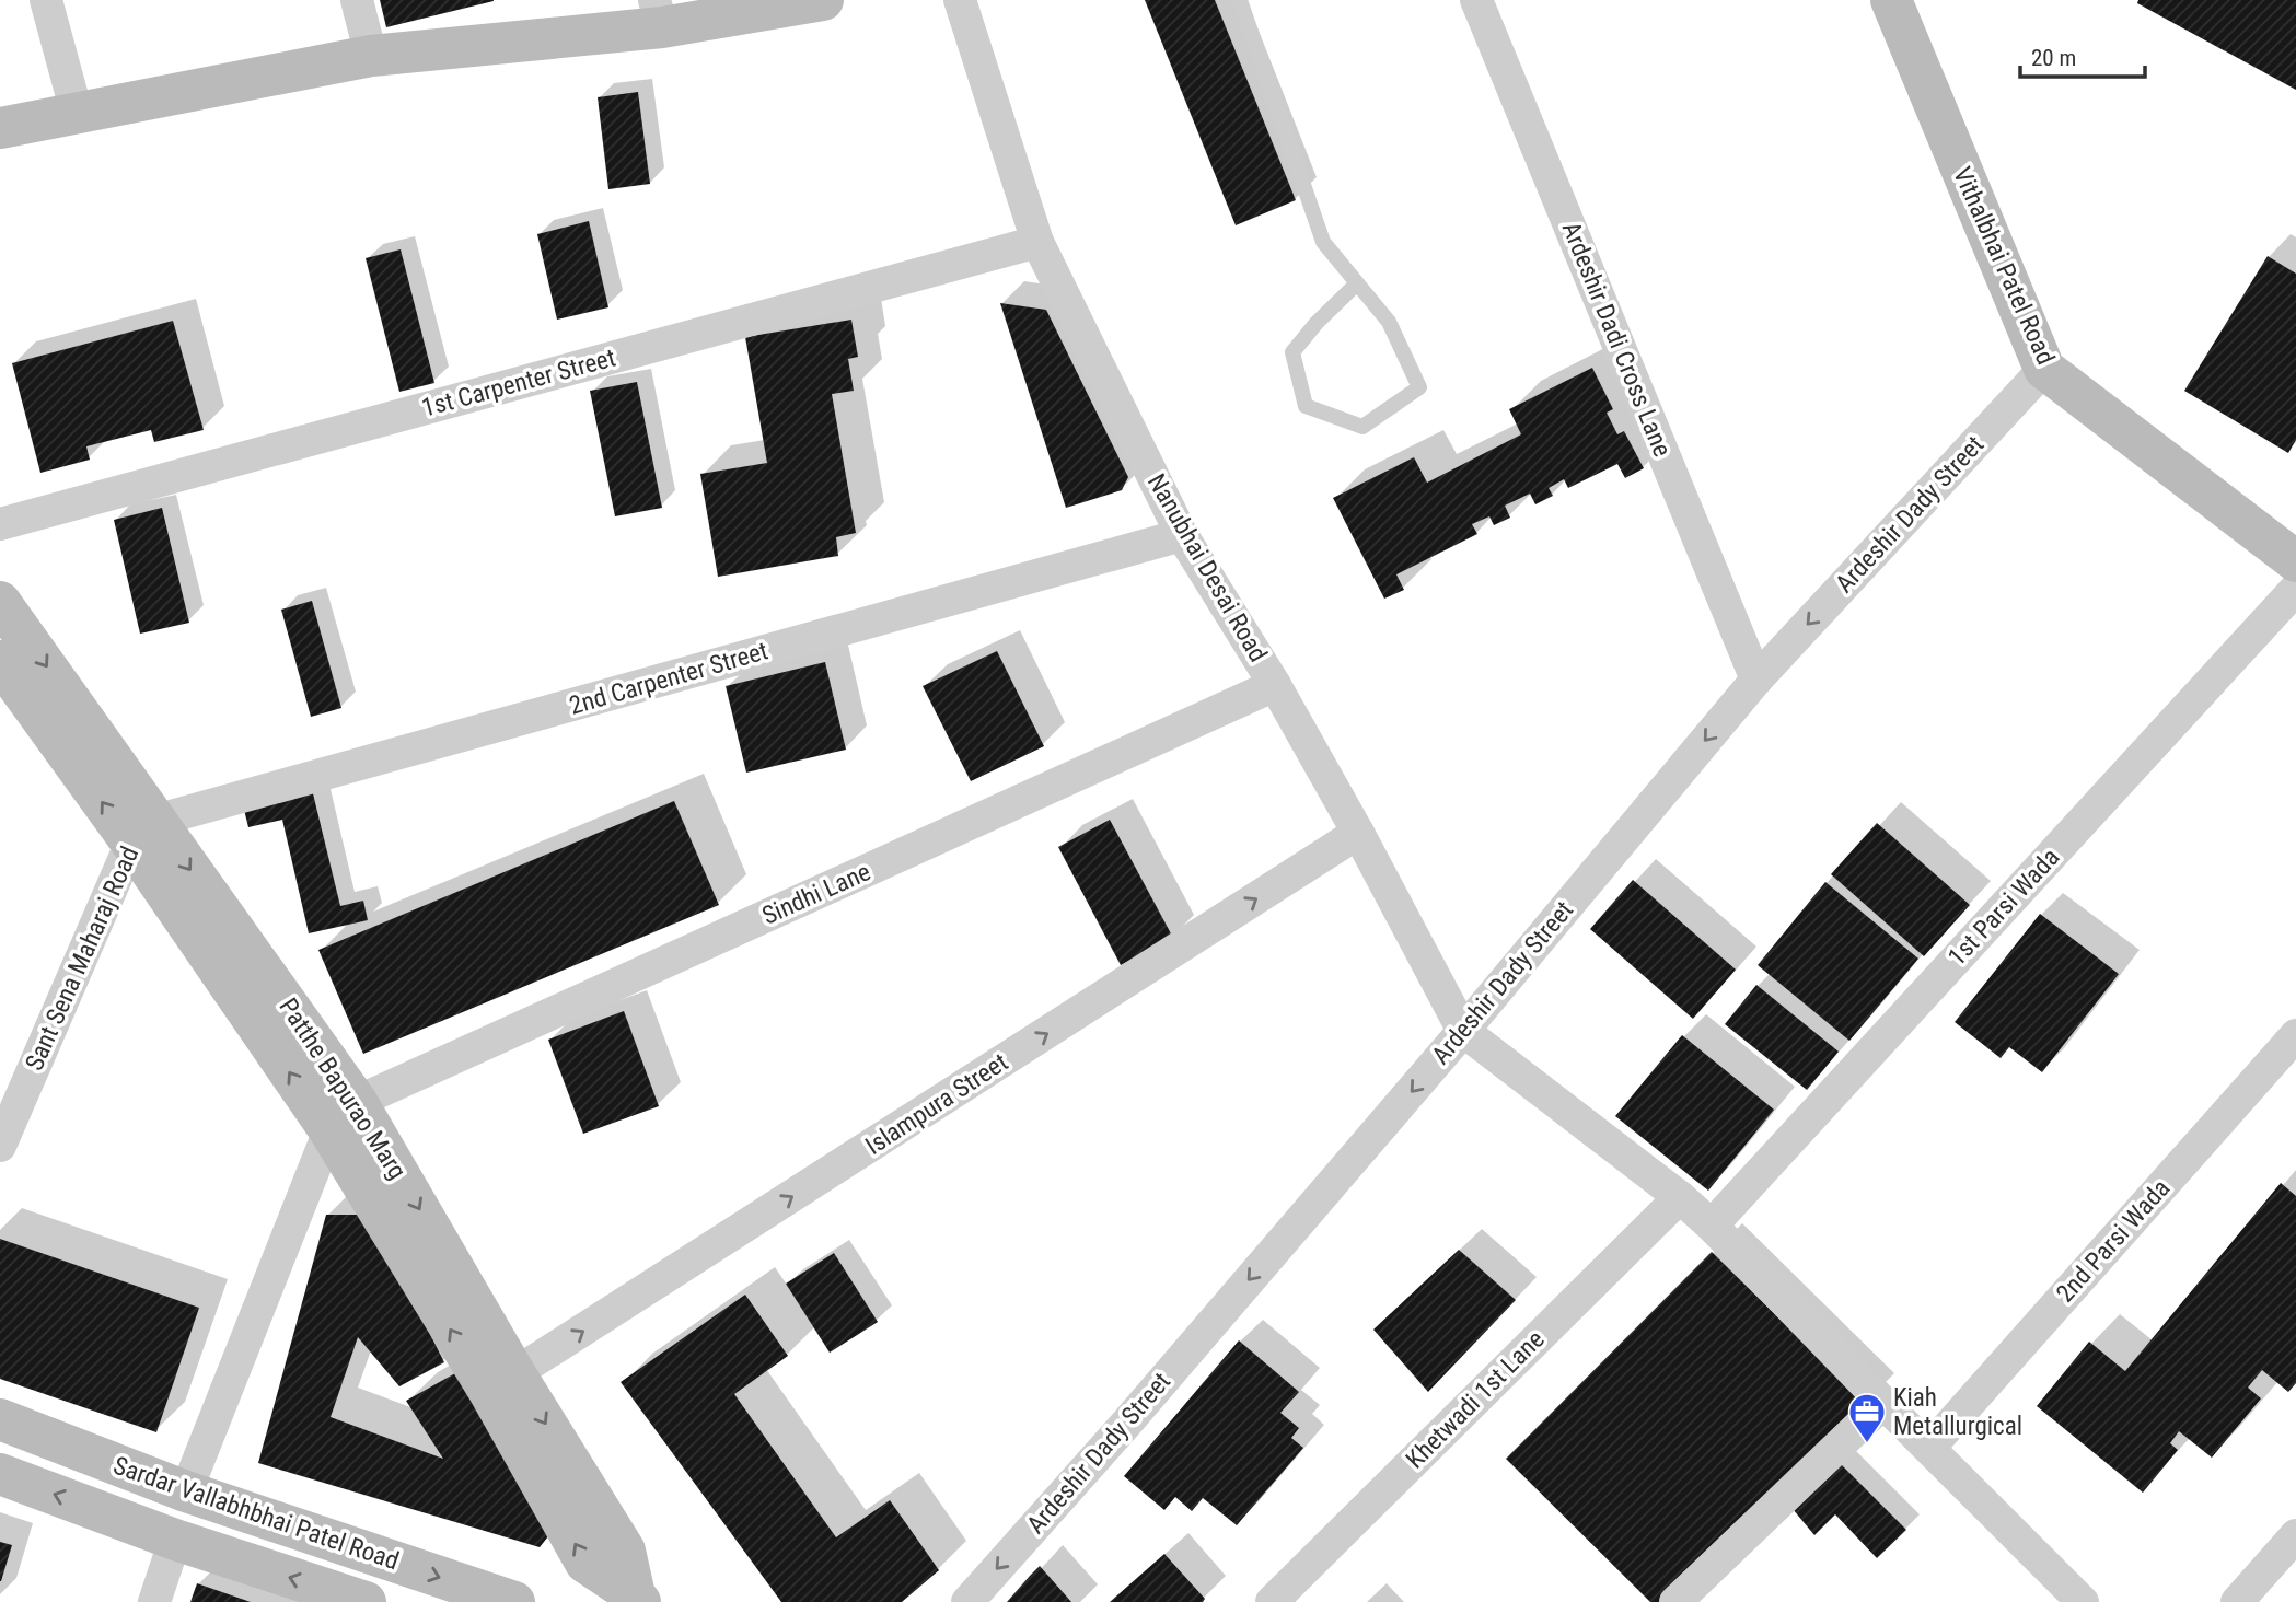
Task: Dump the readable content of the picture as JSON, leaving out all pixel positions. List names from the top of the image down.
{
  "streets": {
    "street": [
      "Vithalbhai Patel Road",
      "Ardeshir Dadi Cross Lane",
      "1st Carpenter Street",
      "Ardeshir Dady Street",
      "Nanubhai Desai Road",
      "2nd Carpenter Street",
      "Sindhi Lane",
      "1st Parsi Wada",
      "Sant Sena Maharaj Road",
      "Patthe Bapurao Marg",
      "Islampura Street",
      "2nd Parsi Wada",
      "Khetwadi 1st Lane",
      "Sardar Vallabhbhai Patel Road"
    ]
  },
  "crossings": [
    ["Vithalbhai Patel Road", "Ardeshir Dady Street"],
    ["Ardeshir Dadi Cross Lane", "Ardeshir Dady Street"],
    ["1st Carpenter Street", "Nanubhai Desai Road"],
    ["Ardeshir Dady Street", "Nanubhai Desai Road"],
    ["Nanubhai Desai Road", "2nd Carpenter Street"],
    ["Nanubhai Desai Road", "Sindhi Lane"],
    ["Nanubhai Desai Road", "Islampura Street"],
    ["2nd Carpenter Street", "Sant Sena Maharaj Road"],
    ["2nd Carpenter Street", "Patthe Bapurao Marg"],
    ["Sindhi Lane", "Patthe Bapurao Marg"],
    ["Sant Sena Maharaj Road", "Patthe Bapurao Marg"],
    ["Patthe Bapurao Marg", "Islampura Street"]
  ],
  "one_way": ["Ardeshir Dady Street", "Islampura Street"],
  "places": {
    "office": ["Kiah Metallurgical"]
  },
  "scale_bar": "20 m"
}
